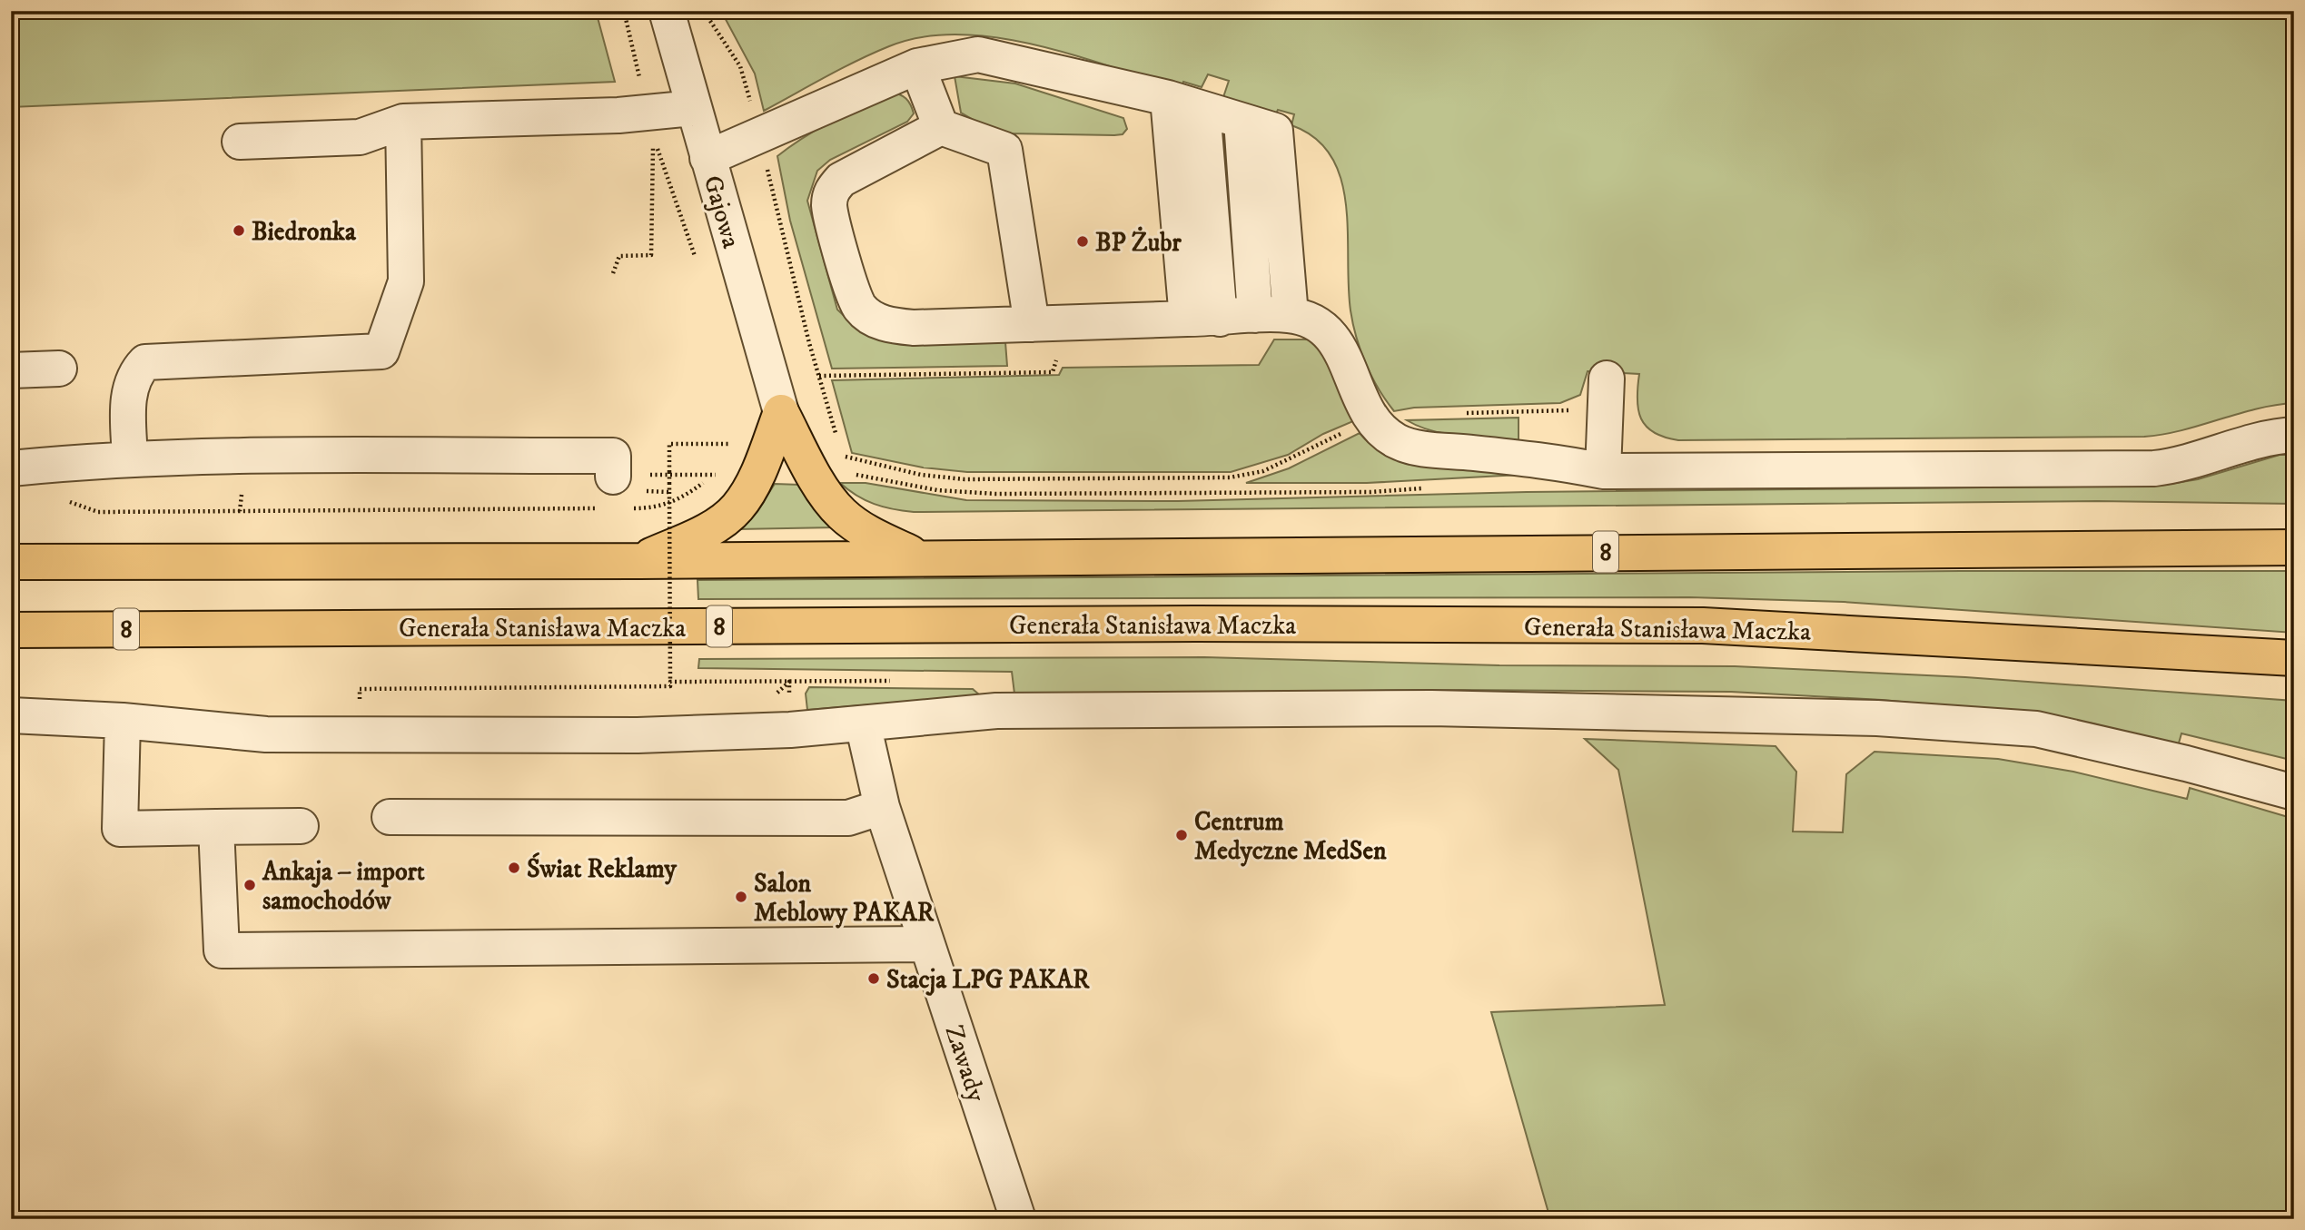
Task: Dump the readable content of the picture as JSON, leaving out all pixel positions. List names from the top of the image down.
{
  "streets": {
    "highway": ["8", "Generała Stanisława Maczka"],
    "street": ["Gajowa", "Zawady"]
  },
  "places": [
    "Biedronka",
    "BP Żubr",
    "Centrum Medyczne MedSen",
    "Świat Reklamy",
    "Ankaja – import samochodów",
    "Salon Meblowy PAKAR",
    "Stacja LPG PAKAR"
  ]
}
